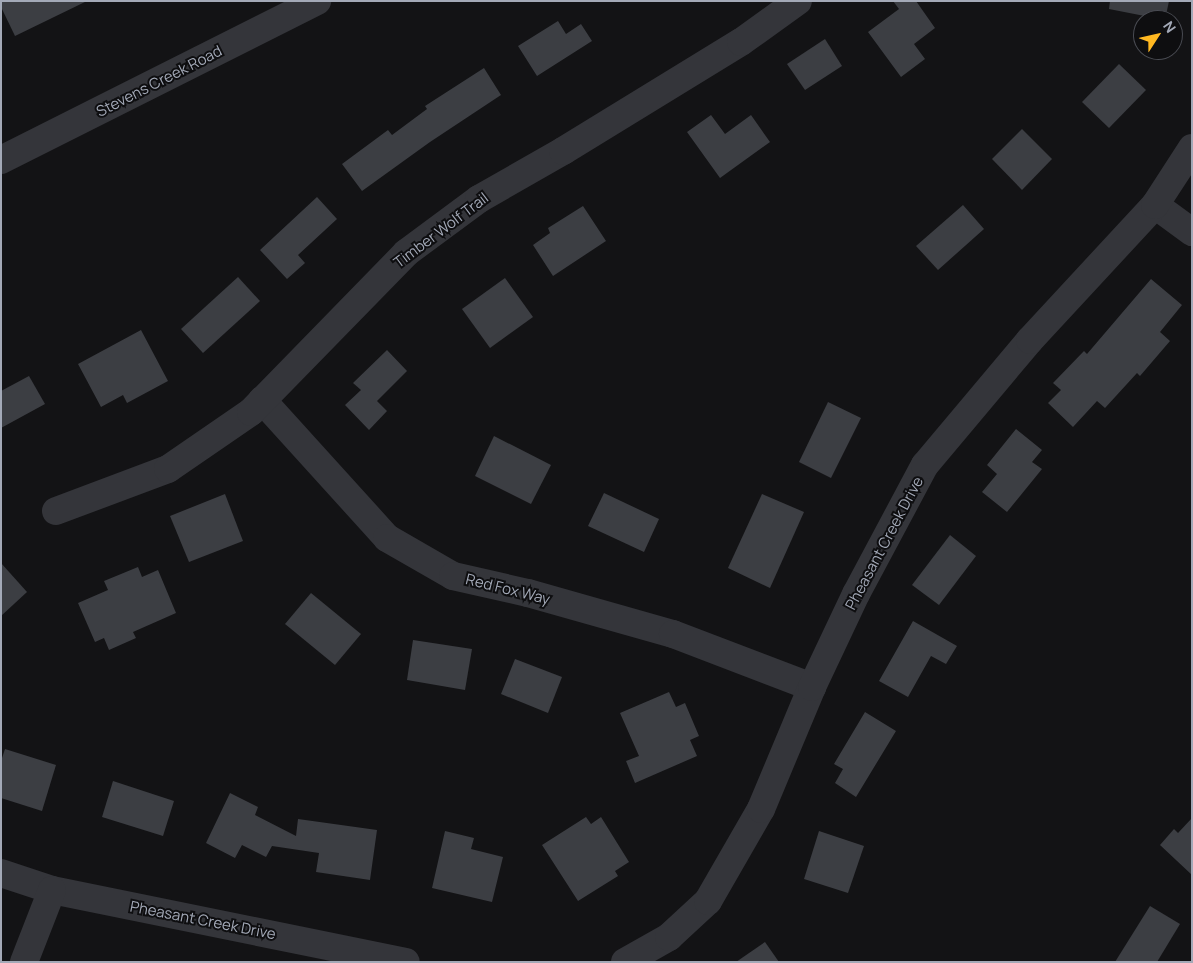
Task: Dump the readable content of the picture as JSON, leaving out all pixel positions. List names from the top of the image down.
{
  "streets": {
    "street": [
      "Stevens Creek Road",
      "Timber Wolf Trail",
      "Pheasant Creek Drive",
      "Red Fox Way"
    ]
  },
  "crossings": [
    ["Timber Wolf Trail", "Red Fox Way"],
    ["Pheasant Creek Drive", "Red Fox Way"]
  ],
  "north": "top right"
}
